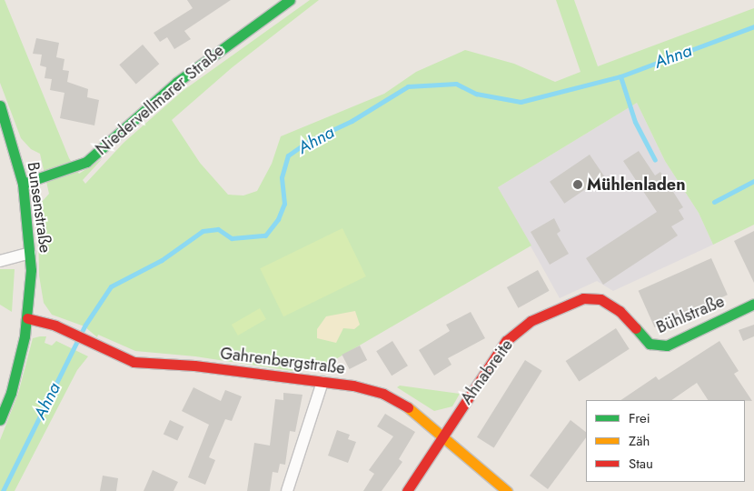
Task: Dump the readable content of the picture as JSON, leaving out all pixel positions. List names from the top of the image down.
{
  "streets": {
    "street": [
      "Niedervellmarer Straße",
      "Bunsenstraße",
      "Bühlstraße",
      "Gahrenbergstraße",
      "Ahnabreite"
    ]
  },
  "crossings": [
    ["Niedervellmarer Straße", "Bunsenstraße"],
    ["Bunsenstraße", "Gahrenbergstraße"],
    ["Bühlstraße", "Ahnabreite"],
    ["Gahrenbergstraße", "Ahnabreite"]
  ],
  "water": ["Ahna"],
  "places": ["Mühlenladen"],
  "legend": ["Frei", "Zäh", "Stau"]
}
